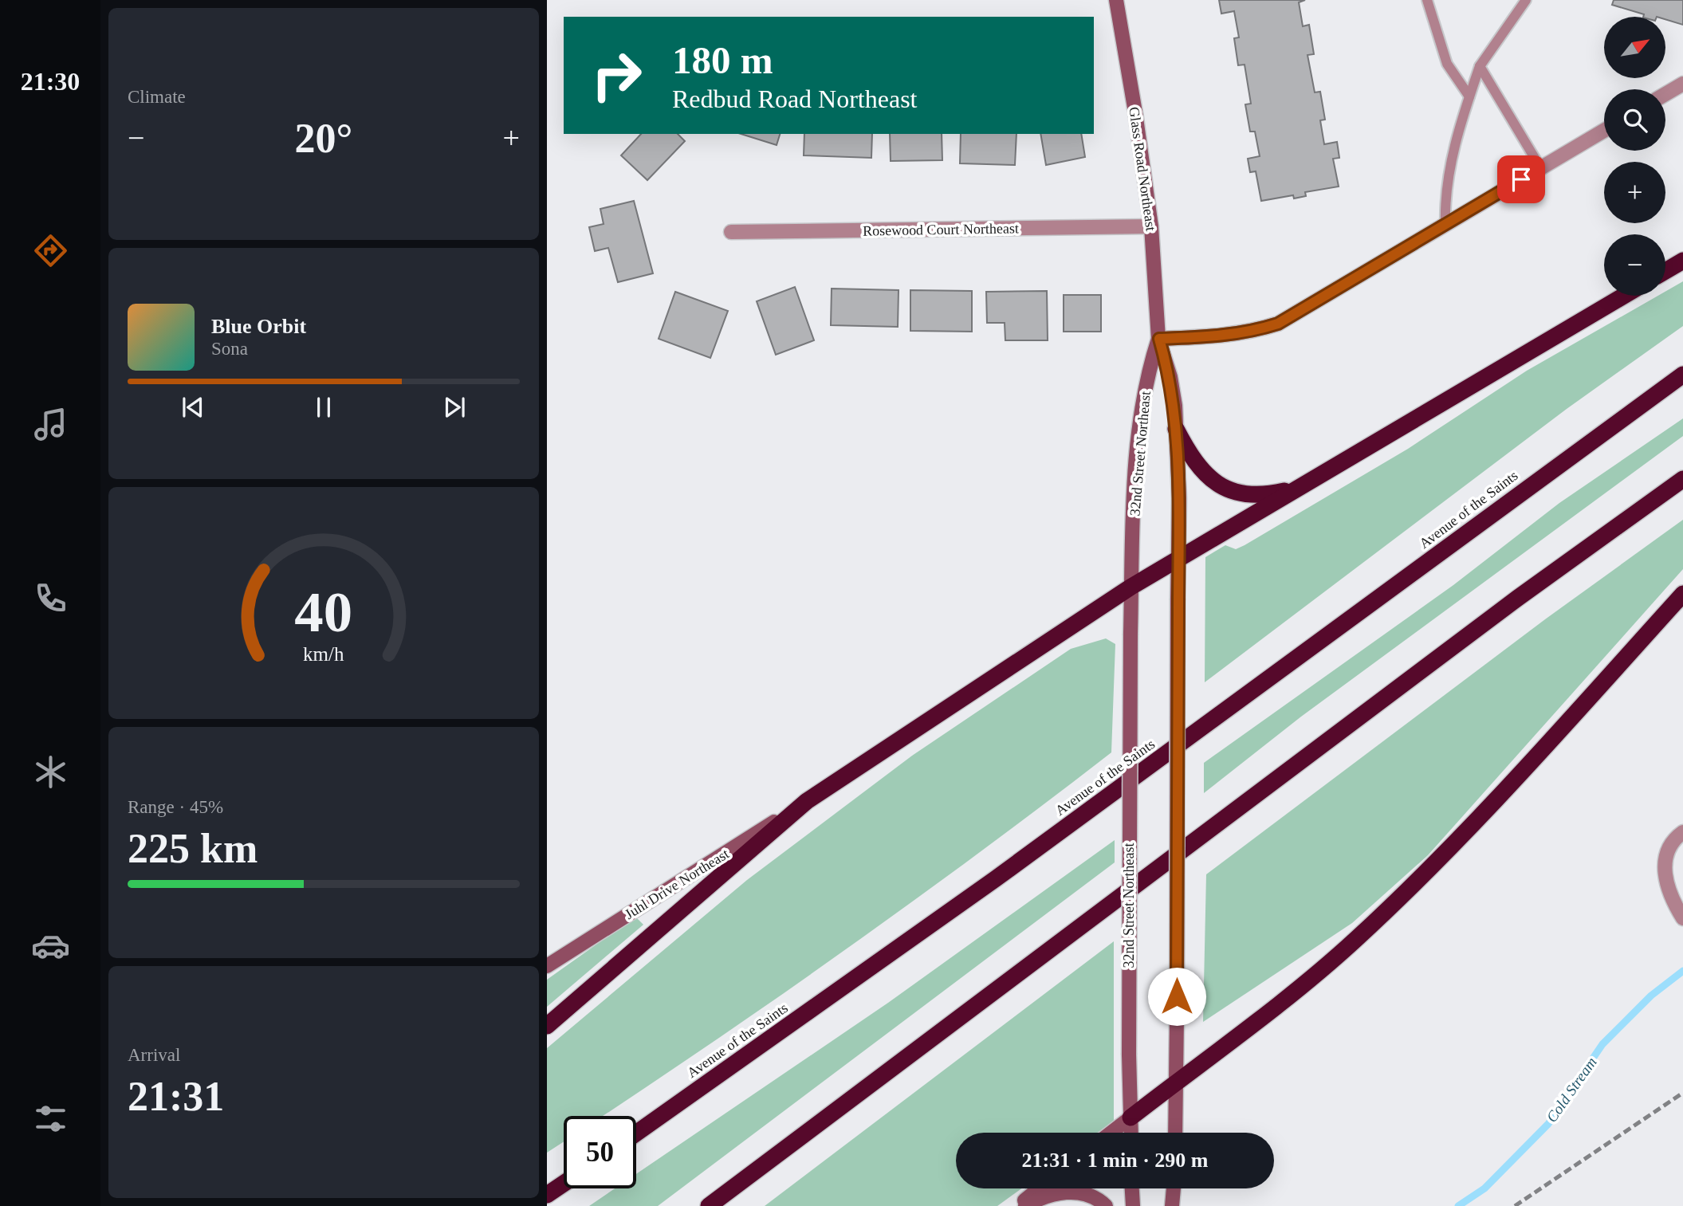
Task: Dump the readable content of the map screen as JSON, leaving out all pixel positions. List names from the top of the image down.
{
  "streets": {
    "highway": ["Avenue of the Saints"],
    "street": [
      "Glass Road Northeast",
      "Rosewood Court Northeast",
      "32nd Street Northeast",
      "Juhl Drive Northeast"
    ]
  },
  "crossings": [
    ["Glass Road Northeast", "Rosewood Court Northeast"],
    ["Glass Road Northeast", "32nd Street Northeast"]
  ],
  "water": ["Cold Stream"],
  "north": "top right",
  "page": {
    "tabs": "21:30",
    "tile": [
      "Climate",
      ["Range · 45%", "225 km"],
      ["Arrival", "21:31"]
    ],
    "map_buttons": ["+", "−"],
    "turn": ["180 m", "Redbud Road Northeast"],
    "heat": ["−", "20°", "+"],
    "song": ["Blue Orbit", "Sona"],
    "limit": "50",
    "trip": "21:31 · 1 min · 290 m",
    "gauge": ["40", "km/h"]
  }
}
